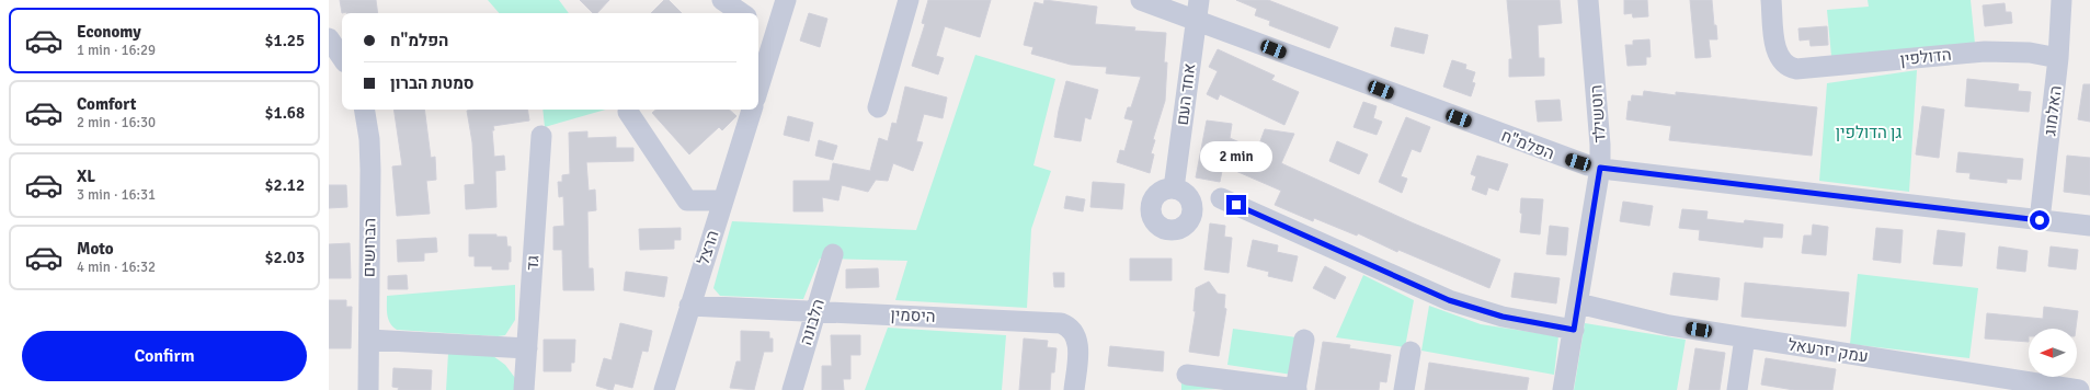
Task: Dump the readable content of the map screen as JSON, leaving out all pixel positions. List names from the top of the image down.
{
  "streets": {
    "street": [
      "הדולפין",
      "אחד העם",
      "האלמוג",
      "רוטשילד",
      "הפלמ\"ח",
      "הברושים",
      "הרצל",
      "גד",
      "היסמין",
      "הלבונה",
      "עמק יזרעאל"
    ]
  },
  "crossings": [
    ["הדולפין", "האלמוג"],
    ["אחד העם", "הפלמ\"ח"],
    ["האלמוג", "הפלמ\"ח"],
    ["רוטשילד", "הפלמ\"ח"],
    ["רוטשילד", "עמק יזרעאל"],
    ["הרצל", "היסמין"],
    ["היסמין", "הלבונה"]
  ],
  "parks": ["גן הדולפין"],
  "north": "left",
  "page": {
    "list": [
      {
        "name": "Economy",
        "note": "1 min · 16:29",
        "value": "$1.25"
      },
      {
        "name": "Comfort",
        "note": "2 min · 16:30",
        "value": "$1.68"
      },
      {
        "name": "XL",
        "note": "3 min · 16:31",
        "value": "$2.12"
      },
      {
        "name": "Moto",
        "note": "4 min · 16:32",
        "value": "$2.03"
      }
    ],
    "banner": ["הפלמ\"ח", "סמטת הברון"],
    "bubble": "2 min",
    "buttons": "Confirm"
  }
}
